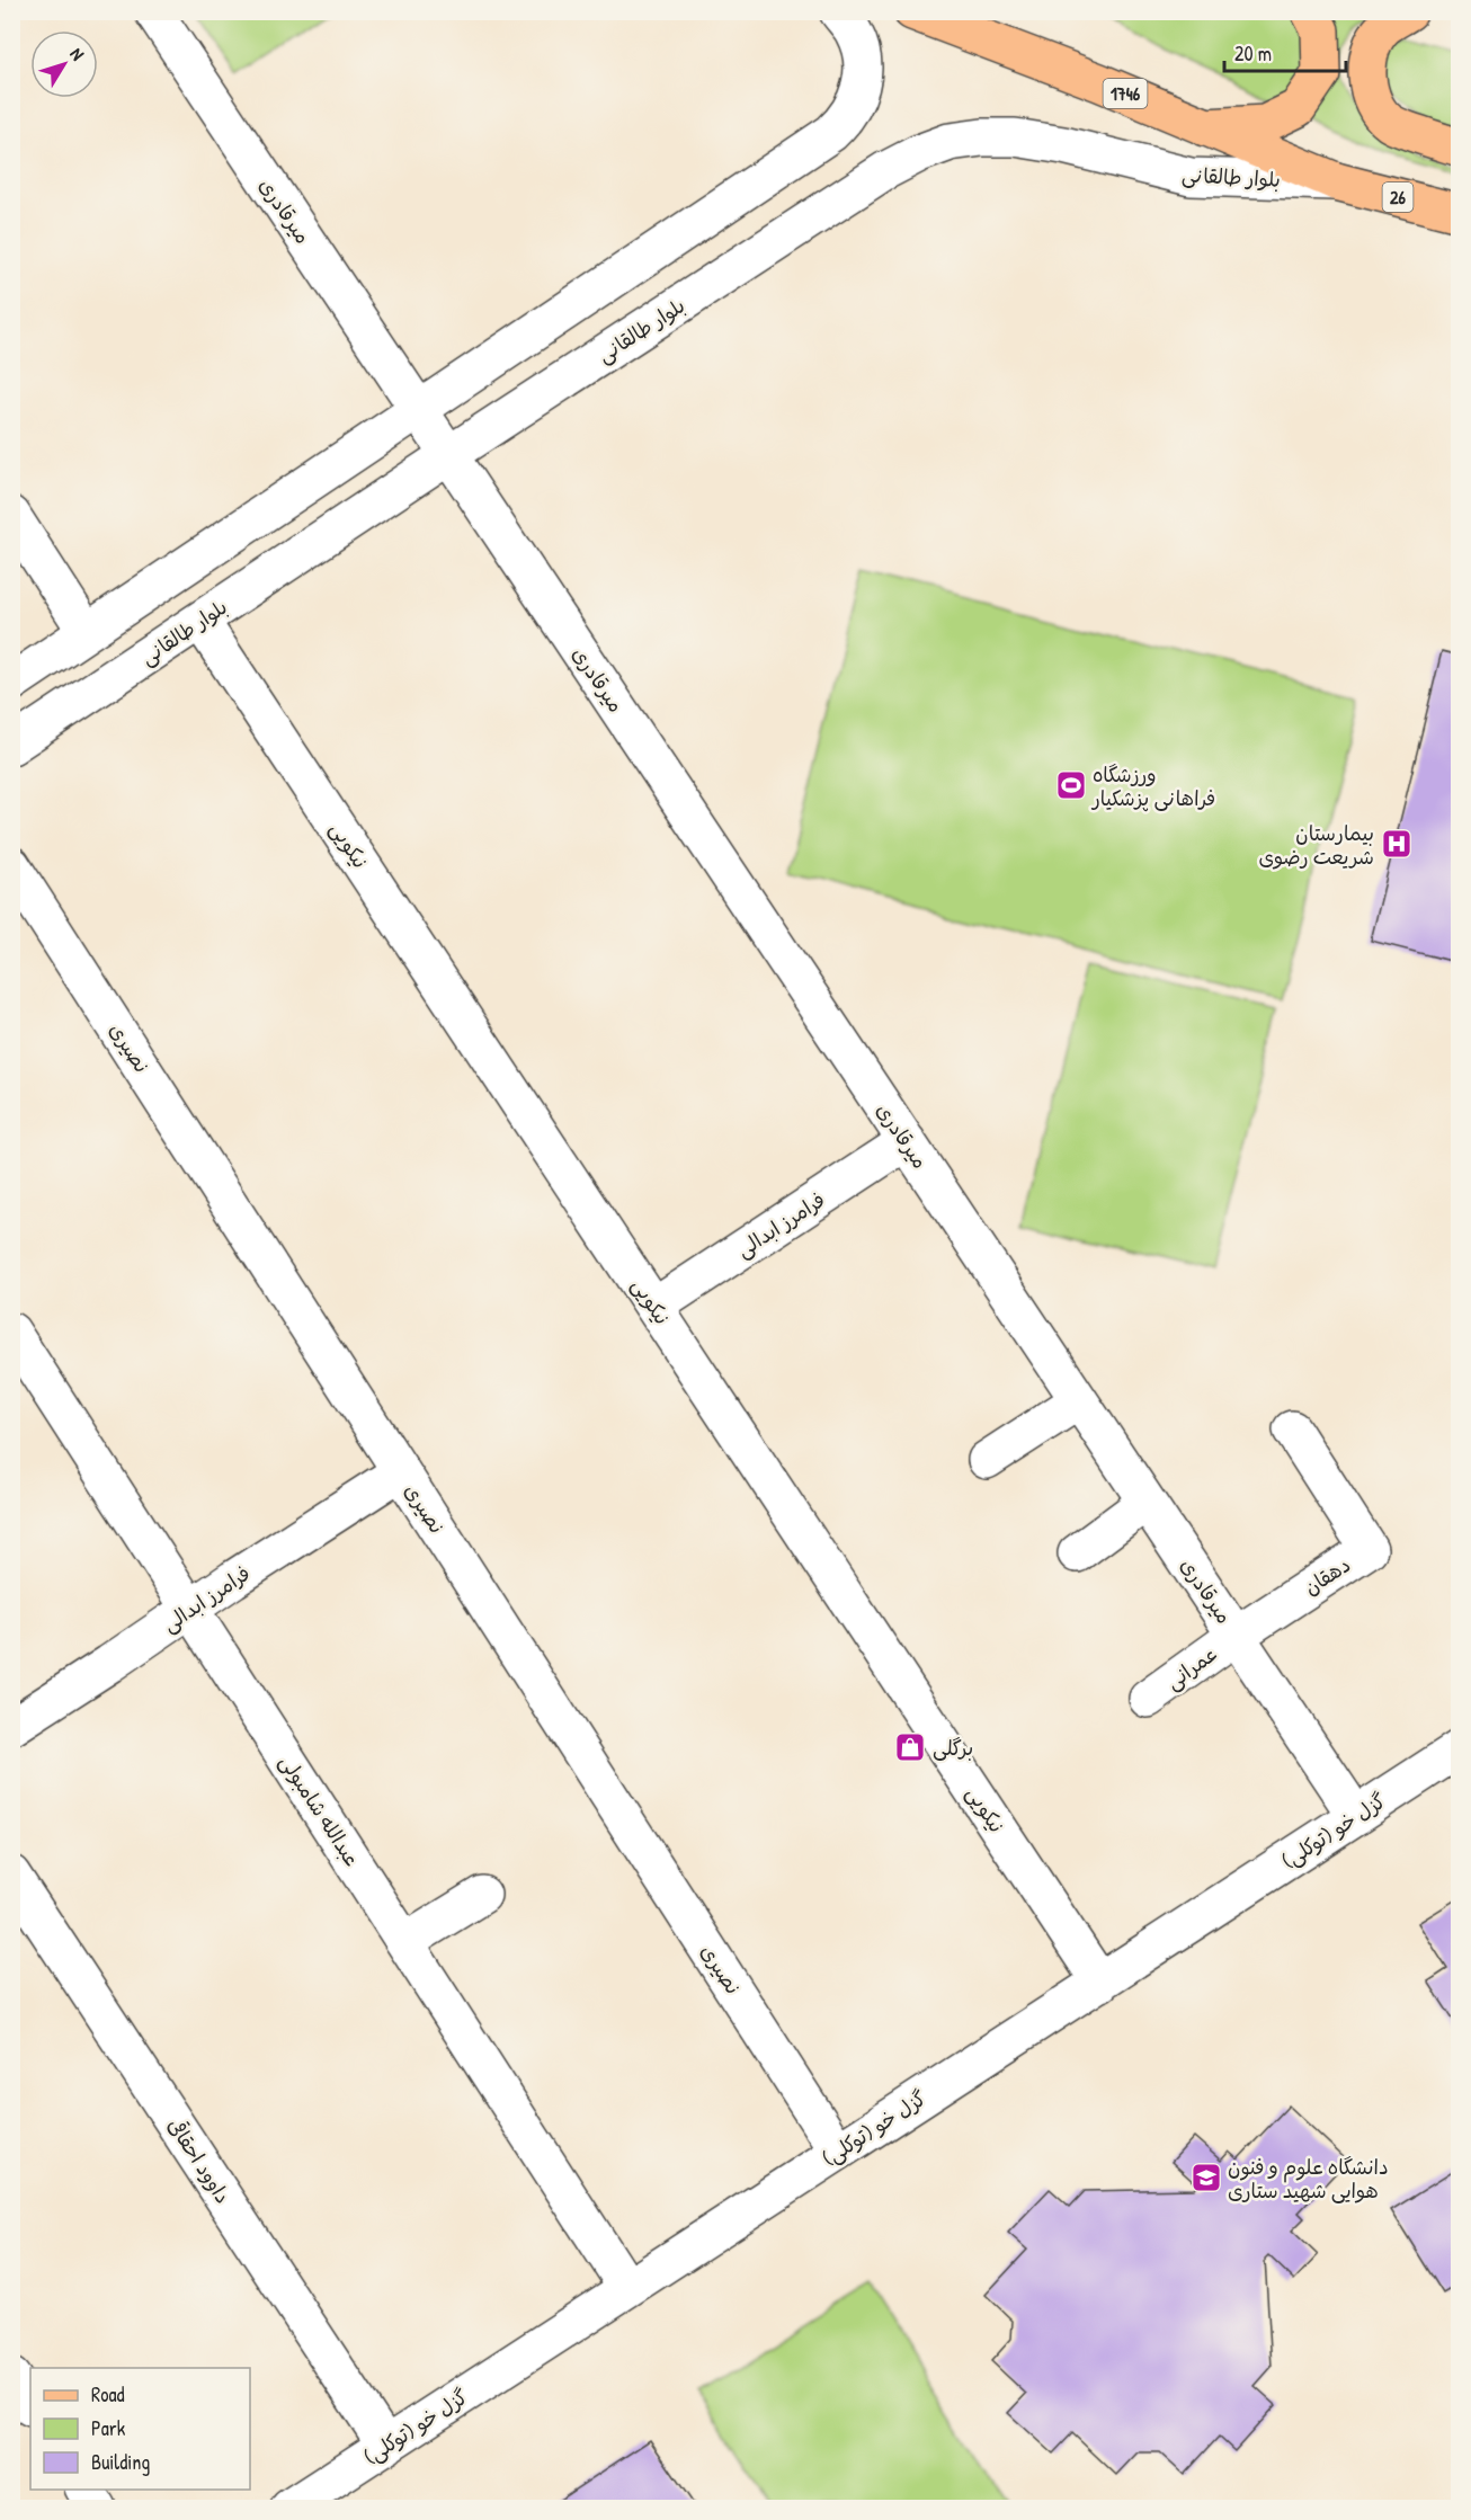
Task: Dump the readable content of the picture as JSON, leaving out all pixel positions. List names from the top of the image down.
{
  "streets": {
    "main road": ["1746", "26"],
    "street": [
      "بلوار طالقانی",
      "میرقادری",
      "نیکویی",
      "نصیری",
      "فرامرز ابدالی",
      "دهقان",
      "عمرانی",
      "عبدالله شامبولی",
      "گزل خو (توکلی)",
      "داوود احقاقی"
    ]
  },
  "crossings": [
    ["1746", "بلوار طالقانی"],
    ["1746", "26"],
    ["بلوار طالقانی", "26"],
    ["بلوار طالقانی", "میرقادری"],
    ["بلوار طالقانی", "نیکویی"],
    ["میرقادری", "فرامرز ابدالی"],
    ["میرقادری", "دهقان"],
    ["میرقادری", "عمرانی"],
    ["میرقادری", "گزل خو (توکلی)"],
    ["نیکویی", "فرامرز ابدالی"],
    ["نیکویی", "گزل خو (توکلی)"],
    ["نصیری", "فرامرز ابدالی"],
    ["نصیری", "گزل خو (توکلی)"],
    ["فرامرز ابدالی", "عبدالله شامبولی"],
    ["دهقان", "عمرانی"],
    ["عبدالله شامبولی", "گزل خو (توکلی)"],
    ["گزل خو (توکلی)", "داوود احقاقی"]
  ],
  "places": {
    "sports": ["ورزشگاه فراهانی پزشکیار"],
    "hospital": ["بیمارستان شریعت رضوی"],
    "shop": ["برگلی"],
    "school or university": ["دانشگاه علوم و فنون هوایی شهید ستاری"]
  },
  "legend": ["Road", "Park", "Building"],
  "scale_bar": "20 m",
  "north": "top right"
}
